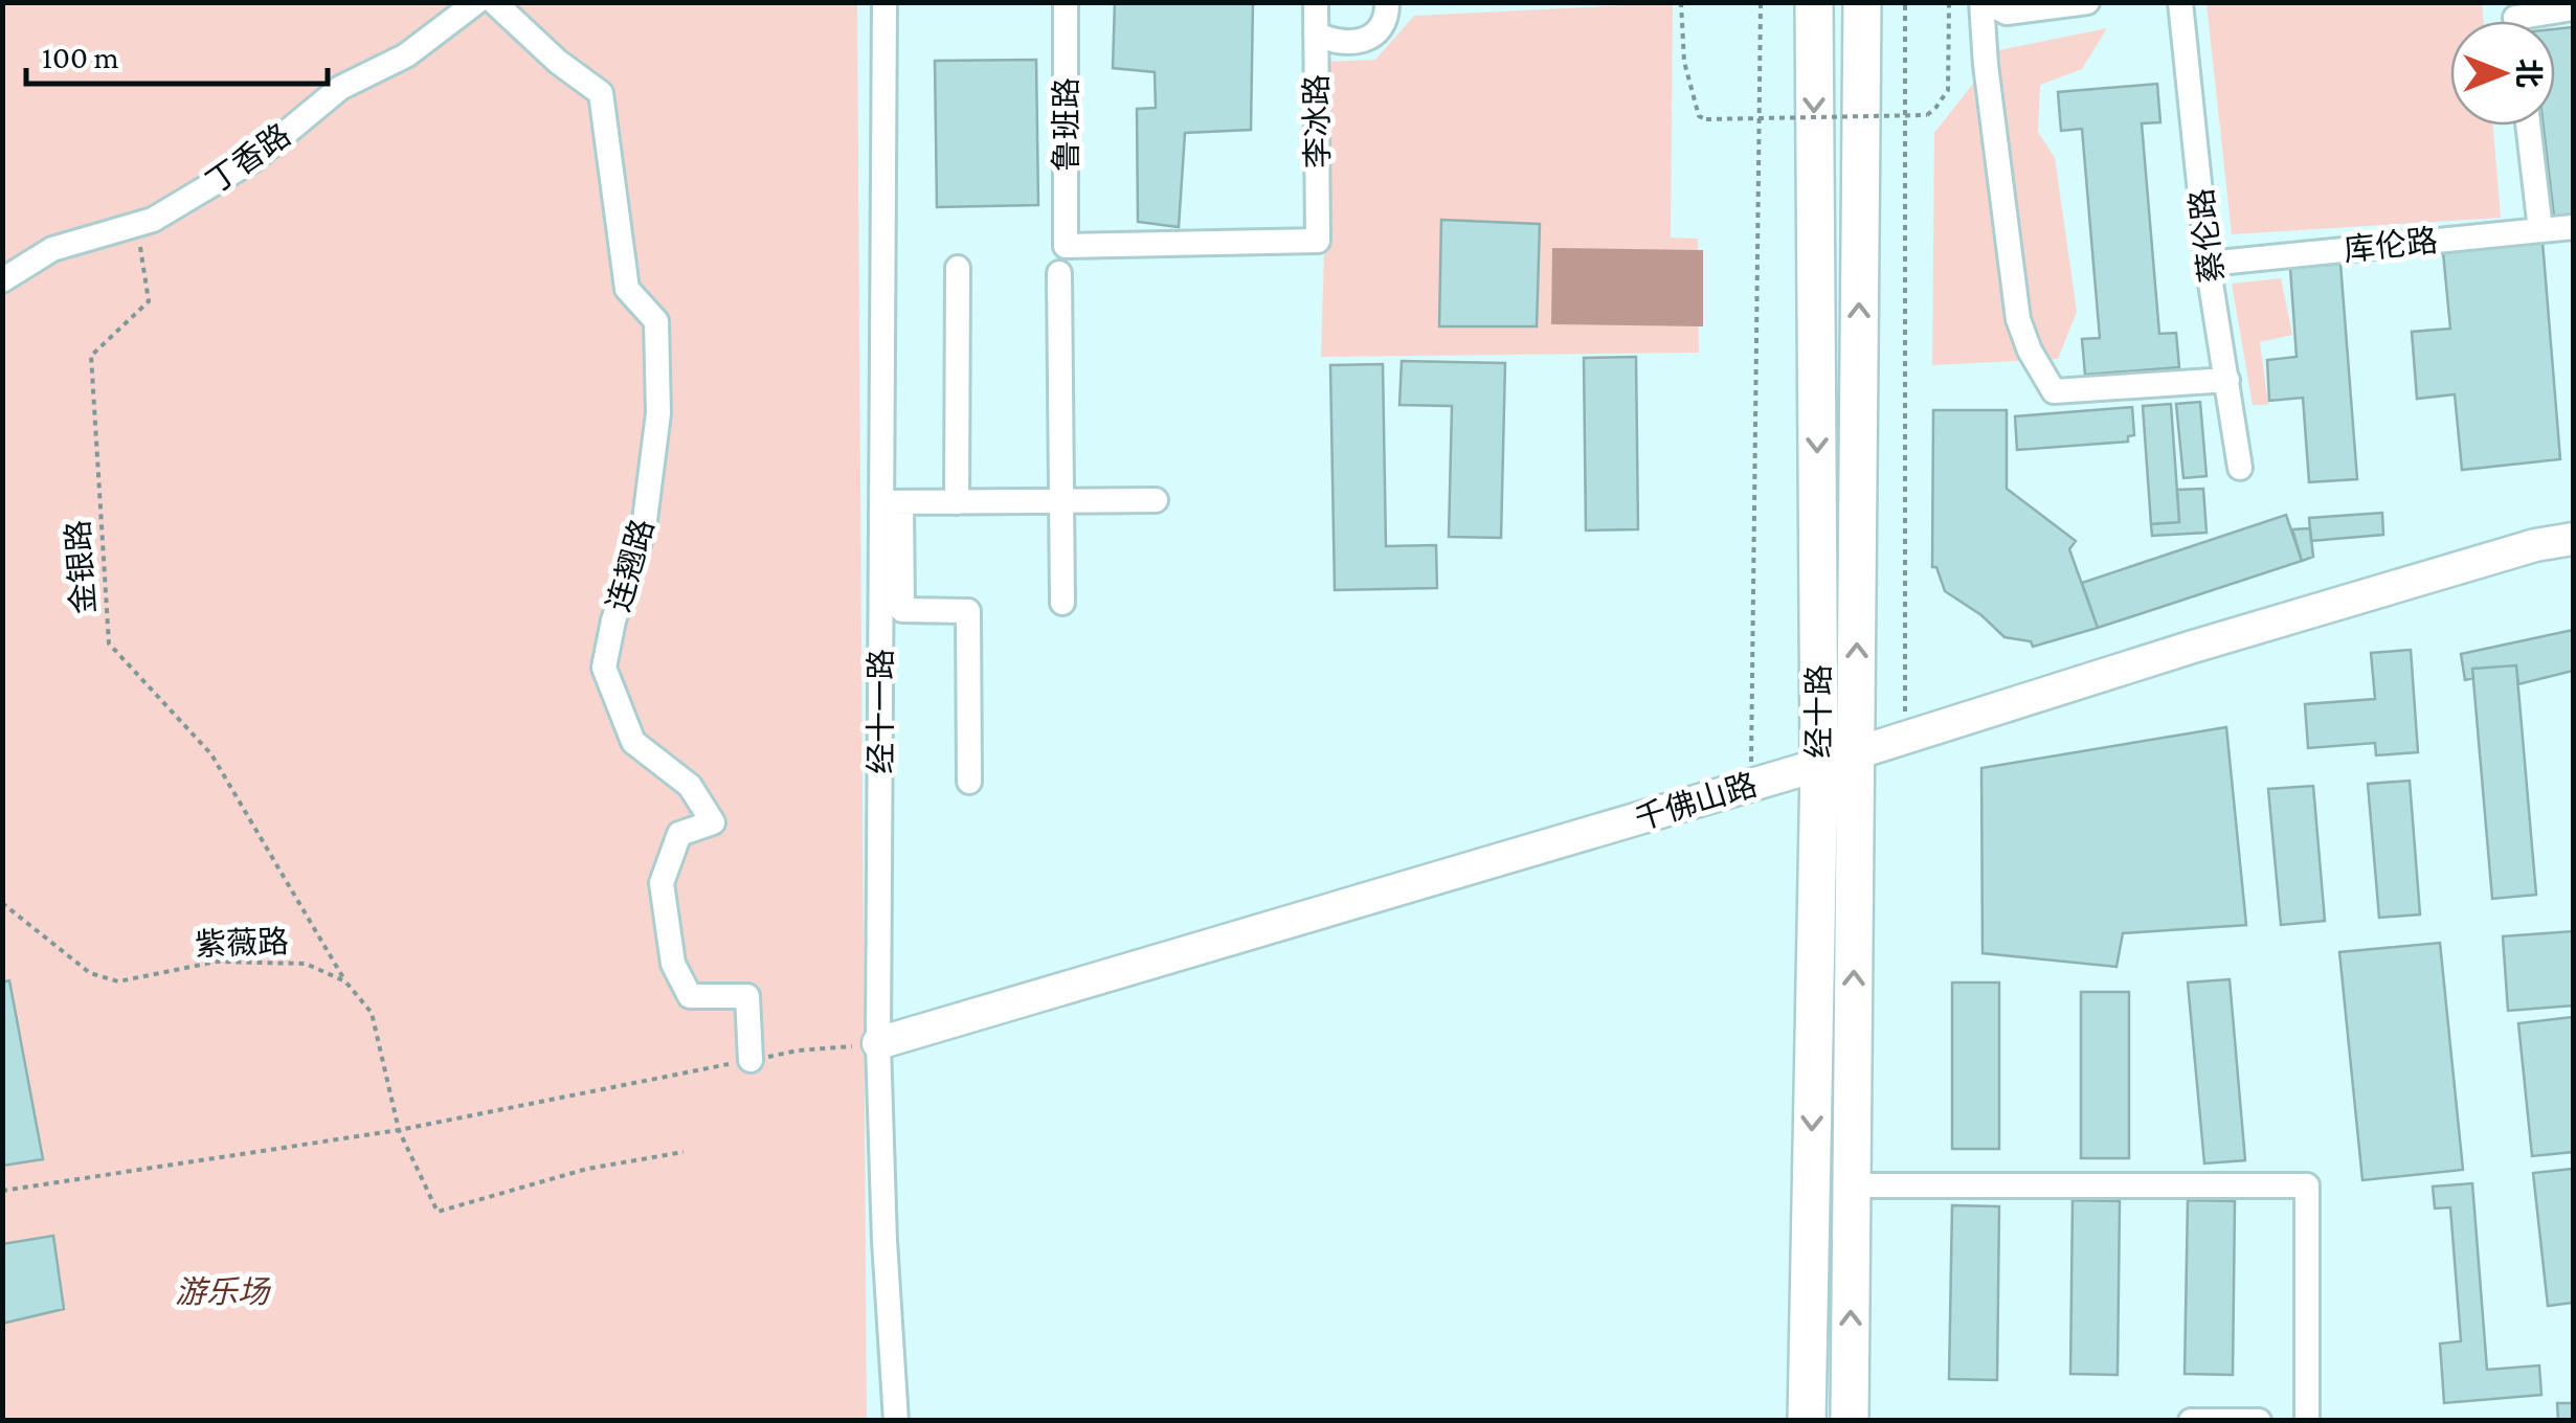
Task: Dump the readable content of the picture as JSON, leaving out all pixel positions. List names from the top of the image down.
{
  "streets": {
    "highway": ["经十路"],
    "main road": ["千佛山路"],
    "street": [
      "李冰路",
      "鲁班路",
      "丁香路",
      "蔡伦路",
      "库伦路",
      "连翘路",
      "经十一路"
    ],
    "path": ["金银路", "紫薇路"]
  },
  "crossings": [
    ["李冰路", "鲁班路"],
    ["丁香路", "金银路"],
    ["蔡伦路", "库伦路"],
    ["金银路", "紫薇路"],
    ["经十一路", "千佛山路"],
    ["经十路", "千佛山路"]
  ],
  "parks": ["游乐场"],
  "scale_bar": "100 m",
  "north": "right"
}
